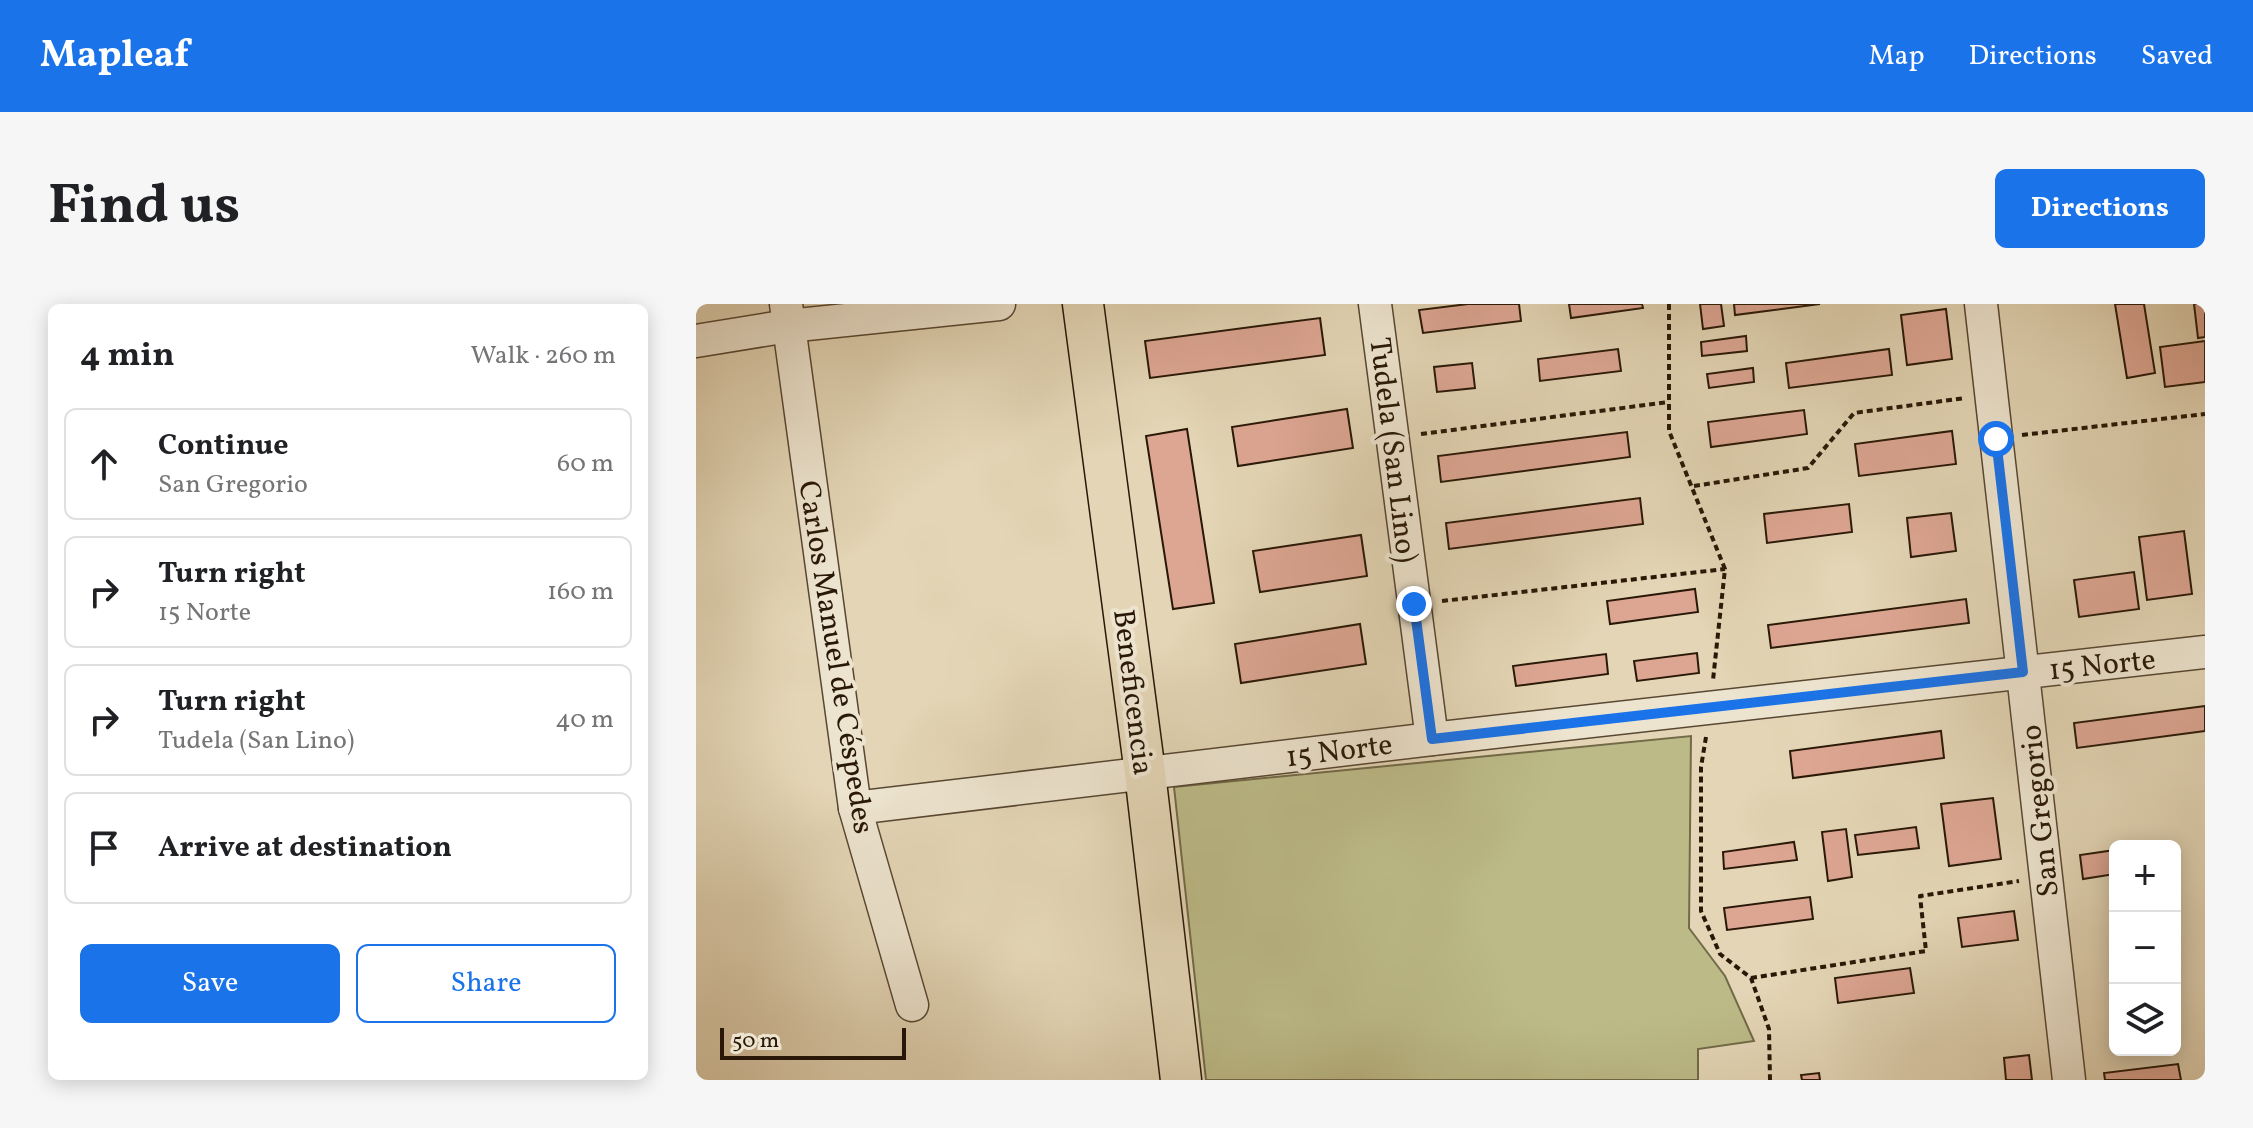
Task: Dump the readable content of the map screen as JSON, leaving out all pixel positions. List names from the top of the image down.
{
  "streets": {
    "main road": ["Beneficencia"],
    "street": [
      "Tudela (San Lino)",
      "Carlos Manuel de Céspedes",
      "15 Norte",
      "San Gregorio"
    ]
  },
  "crossings": [
    ["Tudela (San Lino)", "15 Norte"],
    ["Carlos Manuel de Céspedes", "15 Norte"],
    ["15 Norte", "Beneficencia"],
    ["15 Norte", "San Gregorio"]
  ],
  "scale_bar": "50 m",
  "page": {
    "header": "Mapleaf",
    "nav": ["Map", "Directions", "Saved"],
    "title": "Find us",
    "buttons": [
      "Directions",
      ["Save", "Share"]
    ],
    "heading": ["4 min", "Walk · 260 m"],
    "list": [
      ["Continue", "San Gregorio", "60 m"],
      ["Turn right", "15 Norte", "160 m"],
      ["Turn right", "Tudela (San Lino)", "40 m"],
      "Arrive at destination"
    ],
    "map_buttons": ["+", "−"],
    "scale": "50 m"
  }
}
